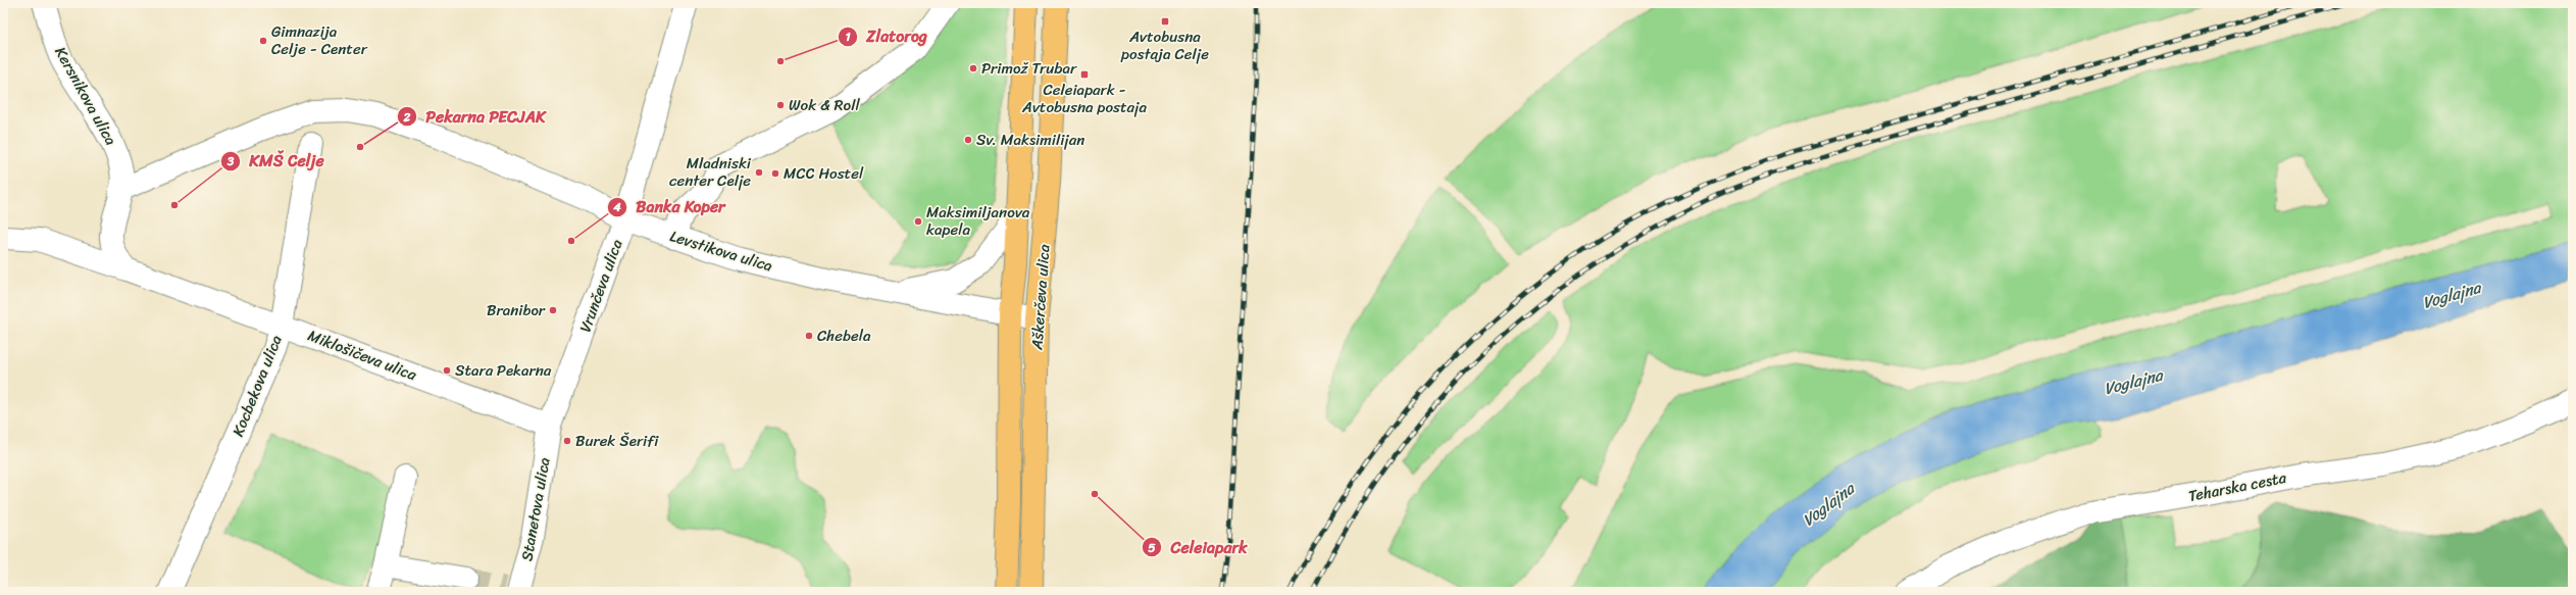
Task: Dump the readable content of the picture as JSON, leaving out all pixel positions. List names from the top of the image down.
{
  "streets": {
    "main road": ["Aškerčeva ulica"],
    "street": [
      "Kersnikova ulica",
      "Levstikova ulica",
      "Vrunčeva ulica",
      "Miklošičeva ulica",
      "Kocbekova ulica",
      "Teharska cesta",
      "Stanetova ulica"
    ]
  },
  "crossings": [
    ["Kersnikova ulica", "Levstikova ulica"],
    ["Levstikova ulica", "Vrunčeva ulica"],
    ["Levstikova ulica", "Aškerčeva ulica"],
    ["Vrunčeva ulica", "Miklošičeva ulica"],
    ["Vrunčeva ulica", "Stanetova ulica"],
    ["Miklošičeva ulica", "Kocbekova ulica"],
    ["Miklošičeva ulica", "Stanetova ulica"]
  ],
  "water": ["Voglajna"],
  "places": {
    "transit": ["Avtobusna postaja Celje", "Celeiapark - Avtobusna postaja"],
    "other": [
      "Gimnazija Celje - Center",
      "Zlatorog",
      "Primož Trubar",
      "Wok & Roll",
      "Sv. Maksimilijan",
      "Pekarna PECJAK",
      "Mladniski center Celje",
      "MCC Hostel",
      "KMŠ Celje",
      "Maksimiljanova kapela",
      "Banka Koper",
      "Branibor",
      "Chebela",
      "Stara Pekarna",
      "Burek Šerifi",
      "Celeiapark"
    ]
  }
}
